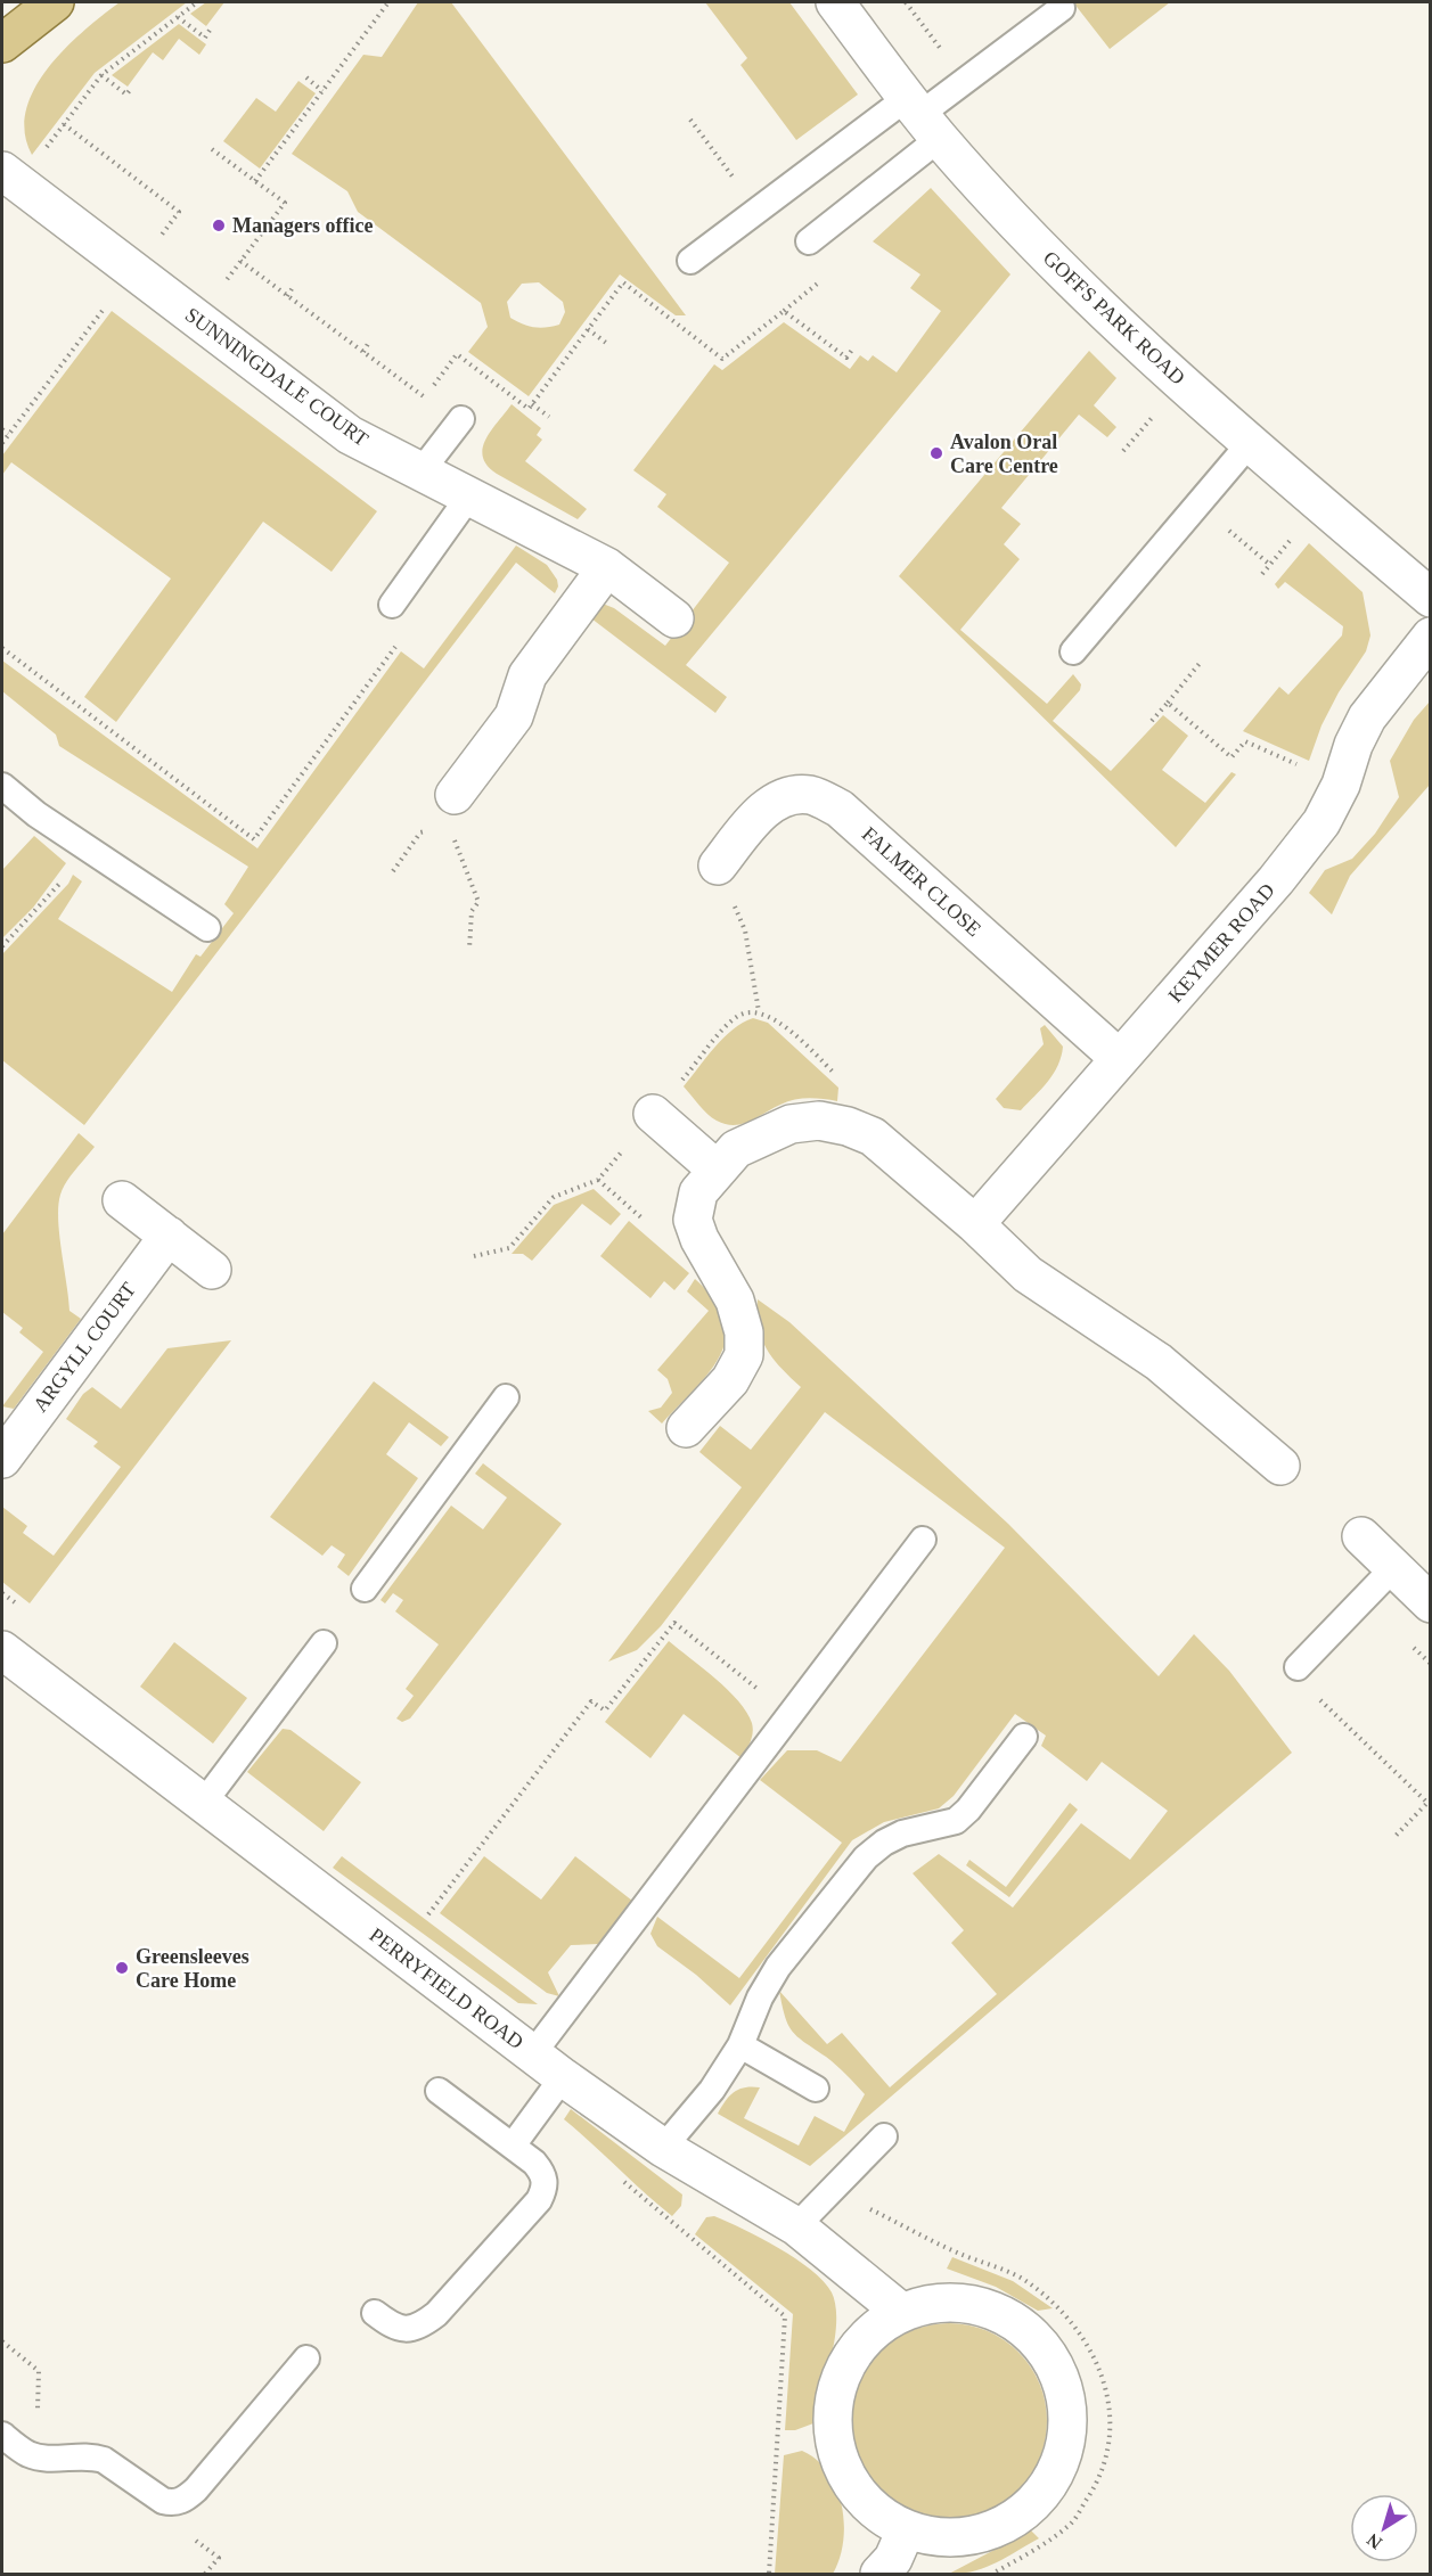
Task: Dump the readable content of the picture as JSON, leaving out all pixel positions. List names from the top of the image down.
{
  "streets": {
    "street": [
      "GOFFS PARK ROAD",
      "SUNNINGDALE COURT",
      "FALMER CLOSE",
      "KEYMER ROAD",
      "ARGYLL COURT",
      "PERRYFIELD ROAD"
    ]
  },
  "crossings": [
    ["FALMER CLOSE", "KEYMER ROAD"]
  ],
  "places": ["Managers office", "Avalon Oral Care Centre", "Greensleeves Care Home"],
  "north": "bottom left"
}
